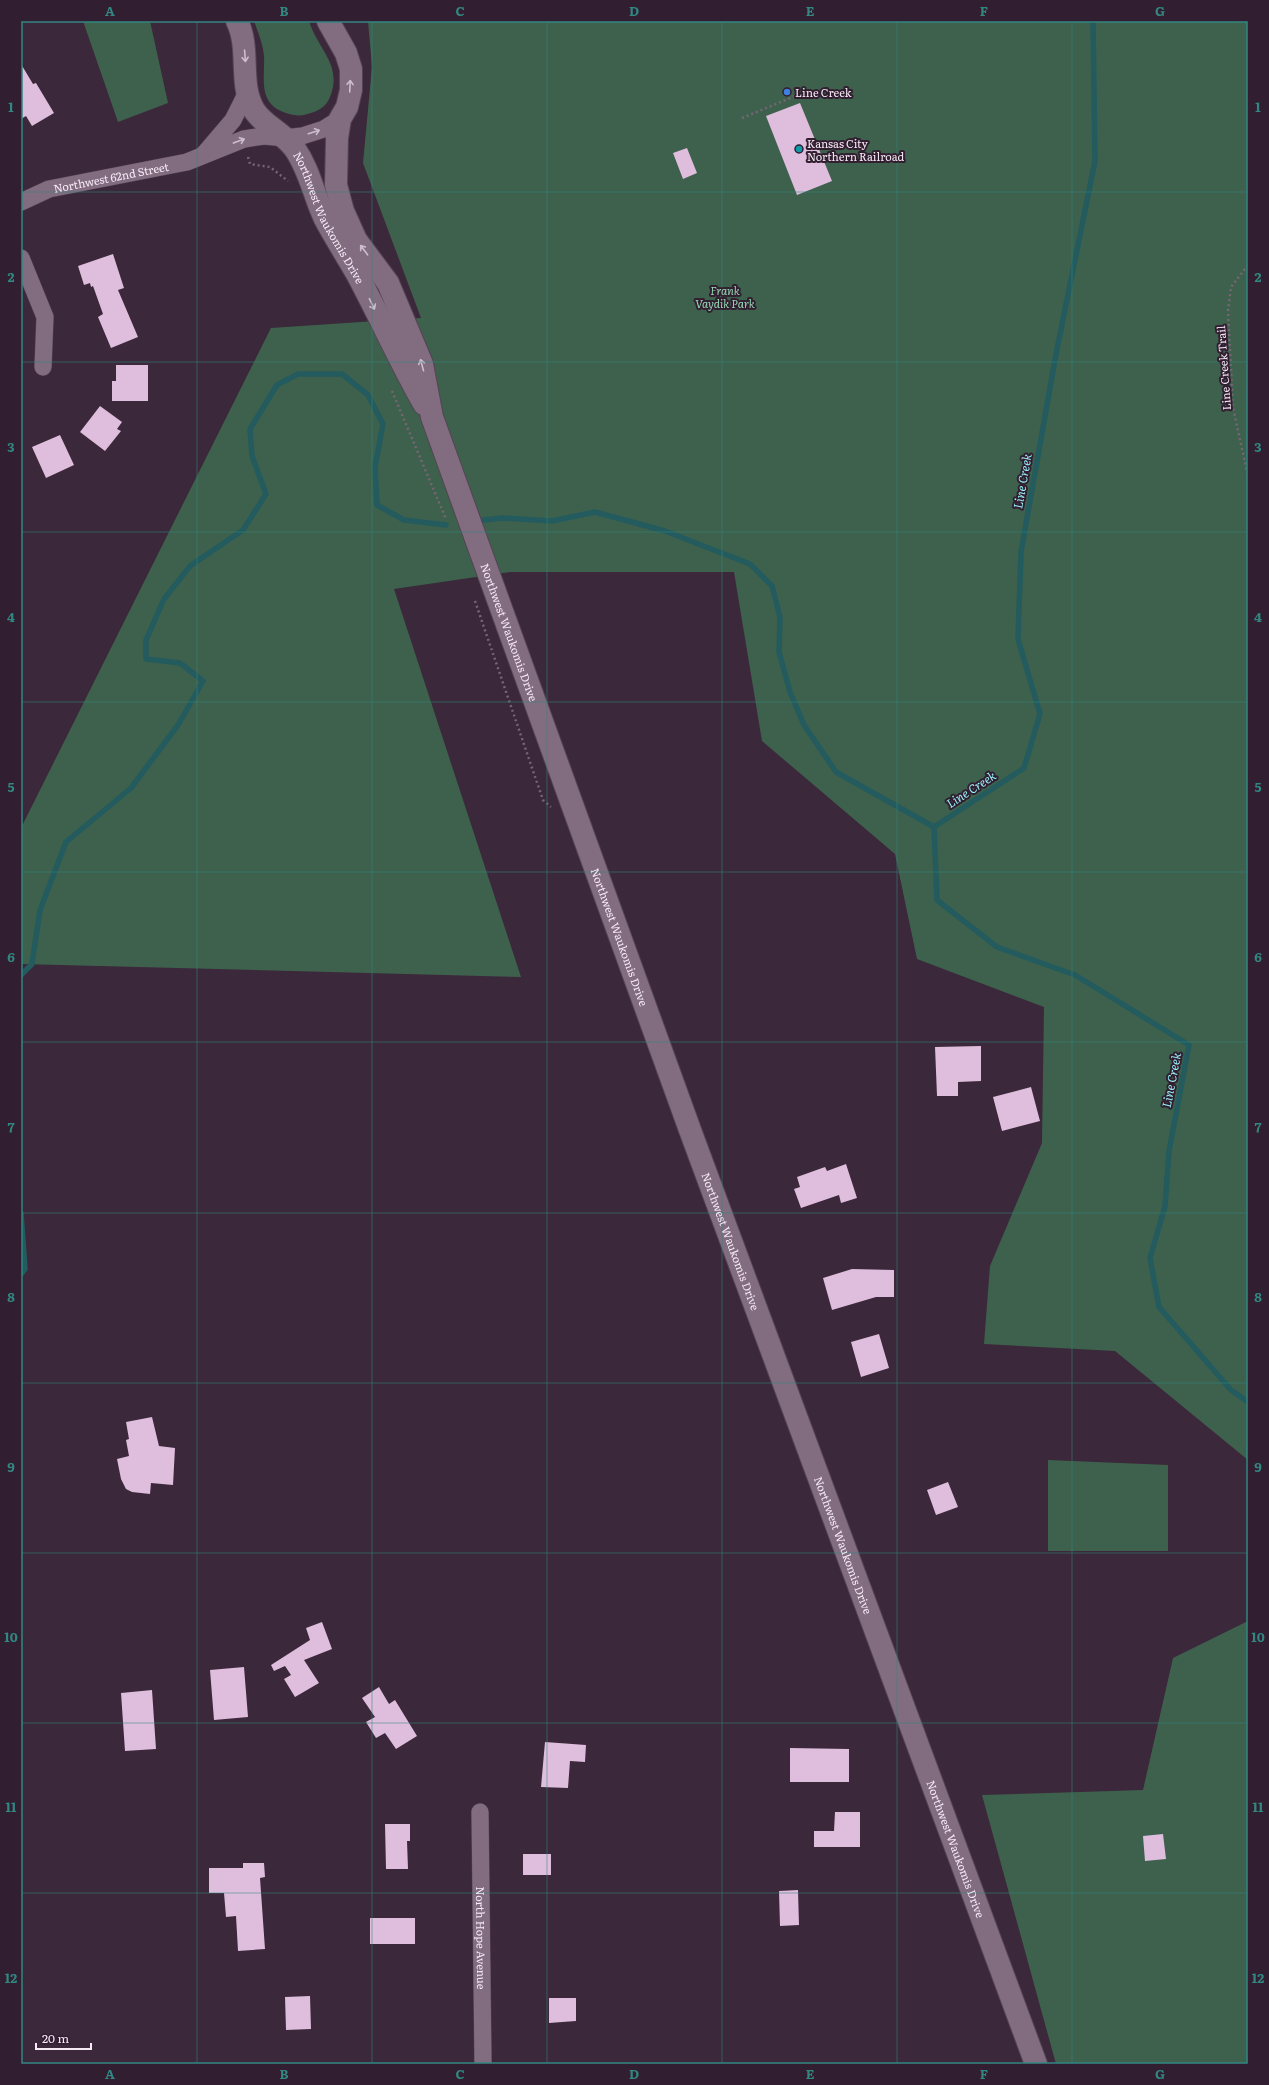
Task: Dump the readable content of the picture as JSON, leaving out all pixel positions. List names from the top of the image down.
{
  "streets": {
    "main road": ["Northwest Waukomis Drive"],
    "street": ["Northwest 62nd Street", "North Hope Avenue"],
    "path": ["Line Creek Trail"]
  },
  "crossings": [
    ["Northwest 62nd Street", "Northwest Waukomis Drive"]
  ],
  "water": ["Line Creek"],
  "parks": ["Frank Vaydik Park"],
  "places": ["Line Creek", "Kansas City Northern Railroad"],
  "scale_bar": "20 m",
  "grid": {
    "columns": [
      "A",
      "B",
      "C",
      "D",
      "E",
      "F",
      "G"
    ],
    "rows": [
      "1",
      "2",
      "3",
      "4",
      "5",
      "6",
      "7",
      "8",
      "9",
      "10",
      "11",
      "12"
    ]
  }
}
